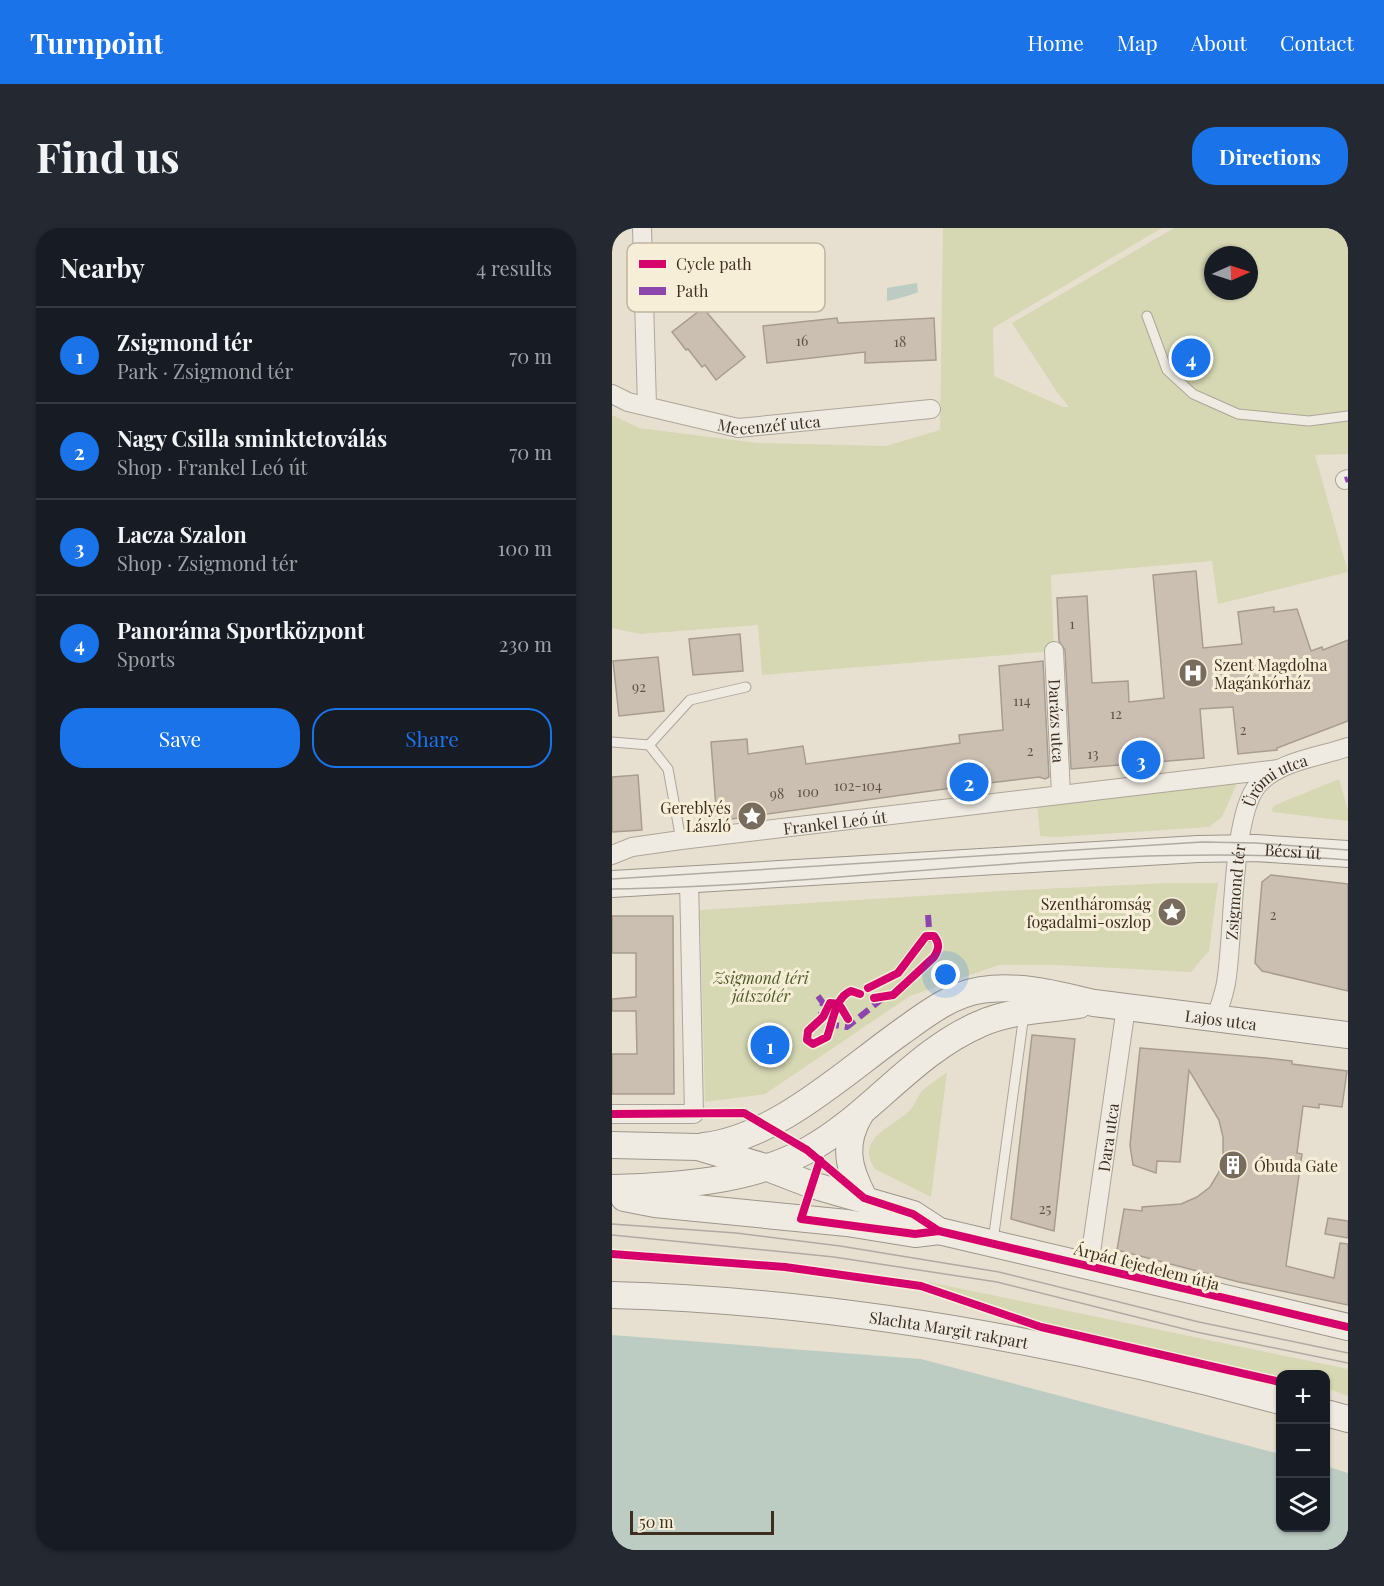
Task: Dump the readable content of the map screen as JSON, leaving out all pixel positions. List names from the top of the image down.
{
  "streets": {
    "main road": [
      "Bécsi út",
      "Zsigmond tér",
      "Lajos utca",
      "Árpád fejedelem útja",
      "Slachta Margit rakpart"
    ],
    "street": [
      "Mecenzéf utca",
      "Darázs utca",
      "Ürömi utca",
      "Frankel Leó út",
      "Dara utca"
    ]
  },
  "crossings": [
    ["Darázs utca", "Frankel Leó út"],
    ["Ürömi utca", "Bécsi út"],
    ["Ürömi utca", "Zsigmond tér"],
    ["Bécsi út", "Zsigmond tér"],
    ["Zsigmond tér", "Lajos utca"],
    ["Lajos utca", "Dara utca"],
    ["Dara utca", "Árpád fejedelem útja"]
  ],
  "parks": ["Zsigmond téri játszótér"],
  "places": {
    "hospital": ["Szent Magdolna Magánkórház"],
    "place": ["Gereblyés László", "Szentháromság fogadalmi-oszlop"],
    "building": ["Óbuda Gate"]
  },
  "house_numbers": [
    "16",
    "18",
    "1",
    "92",
    "114",
    "12",
    "2",
    "2",
    "13",
    "102-104",
    "100",
    "98",
    "2",
    "25"
  ],
  "legend": ["Cycle path", "Path"],
  "scale_bar": "50 m",
  "north": "right",
  "page": {
    "header": "Turnpoint",
    "nav": [
      "Home",
      "Map",
      "About",
      "Contact"
    ],
    "buttons": [
      "Directions",
      ["Save", "Share"]
    ],
    "title": "Find us",
    "heading": ["Nearby", "4 results"],
    "list": [
      {
        "mark": "1",
        "name": "Zsigmond tér",
        "note": "Park · Zsigmond tér",
        "value": "70 m"
      },
      {
        "mark": "2",
        "name": "Nagy Csilla sminktetoválás",
        "note": "Shop · Frankel Leó út",
        "value": "70 m"
      },
      {
        "mark": "3",
        "name": "Lacza Szalon",
        "note": "Shop · Zsigmond tér",
        "value": "100 m"
      },
      {
        "mark": "4",
        "name": "Panoráma Sportközpont",
        "note": "Sports",
        "value": "230 m"
      }
    ],
    "pins": [
      "4",
      "3",
      "2",
      "1"
    ],
    "map_buttons": ["+", "−"],
    "scale": "50 m"
  }
}
